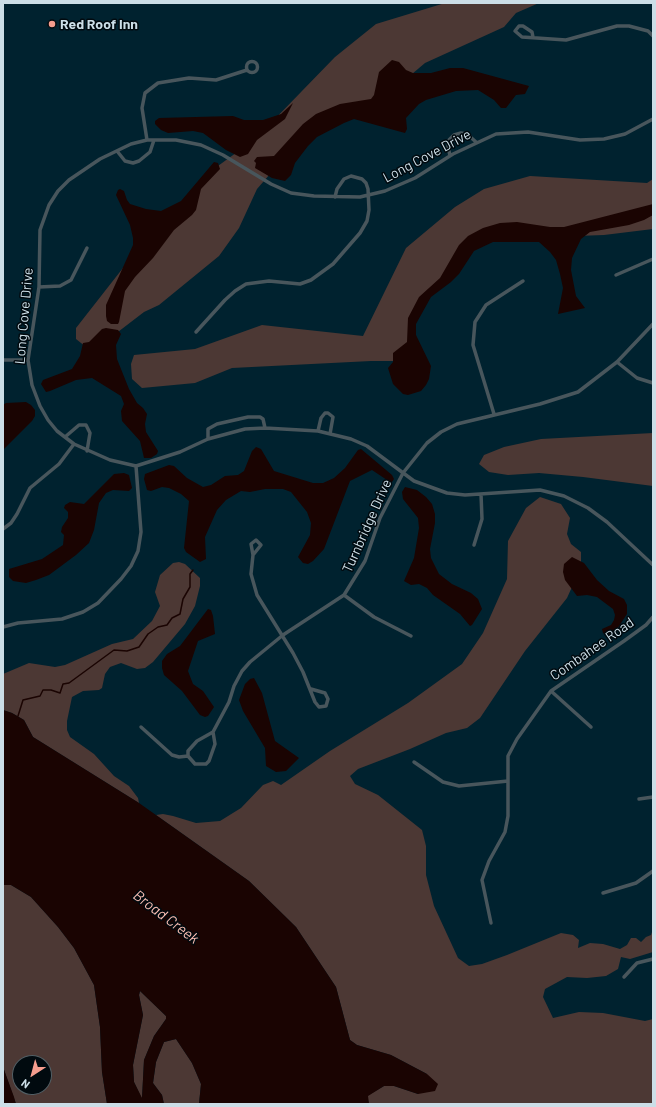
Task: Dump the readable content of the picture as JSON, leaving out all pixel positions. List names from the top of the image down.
{
  "streets": {
    "street": ["Long Cove Drive", "Turnbridge Drive", "Combahee Road"]
  },
  "water": ["Broad Creek"],
  "places": ["Red Roof Inn"],
  "north": "bottom left"
}
